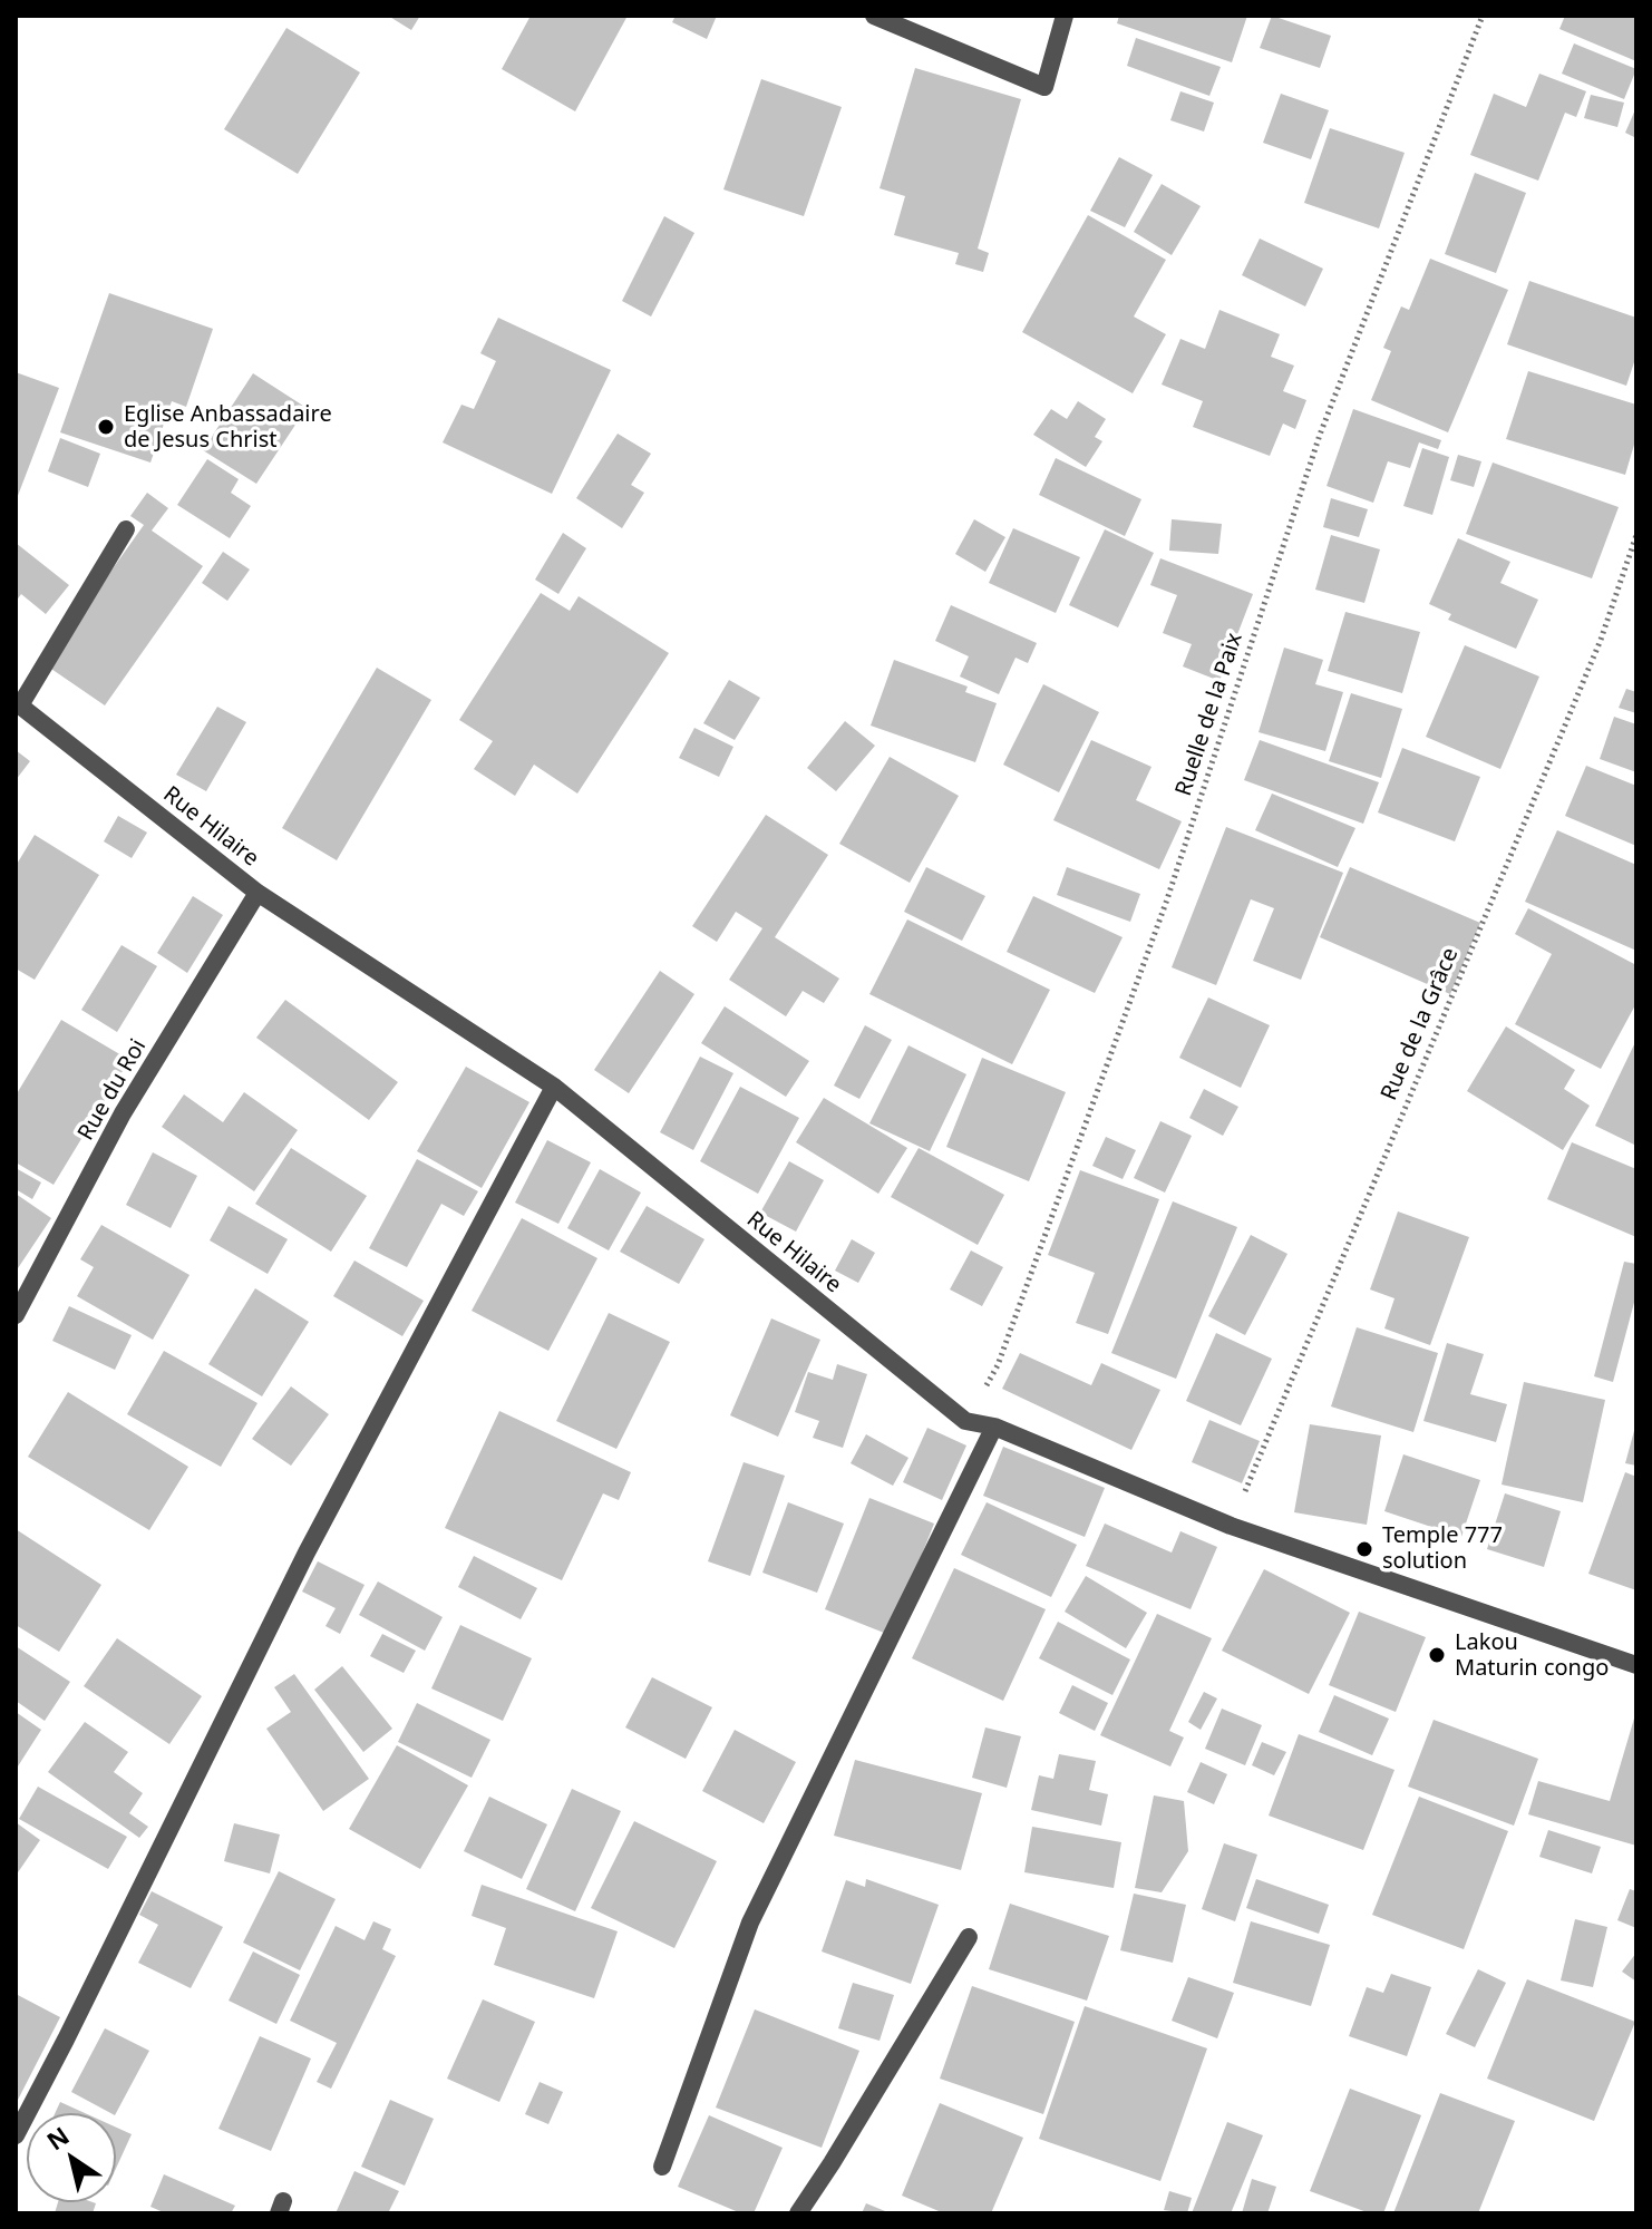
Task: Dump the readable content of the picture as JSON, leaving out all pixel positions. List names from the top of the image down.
{
  "streets": {
    "street": ["Rue Hilaire", "Rue du Roi"],
    "path": ["Ruelle de la Paix", "Rue de la Grâce"]
  },
  "crossings": [
    ["Ruelle de la Paix", "Rue Hilaire"],
    ["Rue Hilaire", "Rue de la Grâce"],
    ["Rue Hilaire", "Rue du Roi"]
  ],
  "places": ["Eglise Anbassadaire de Jesus Christ", "Temple 777 solution", "Lakou Maturin congo"],
  "north": "top left"
}
